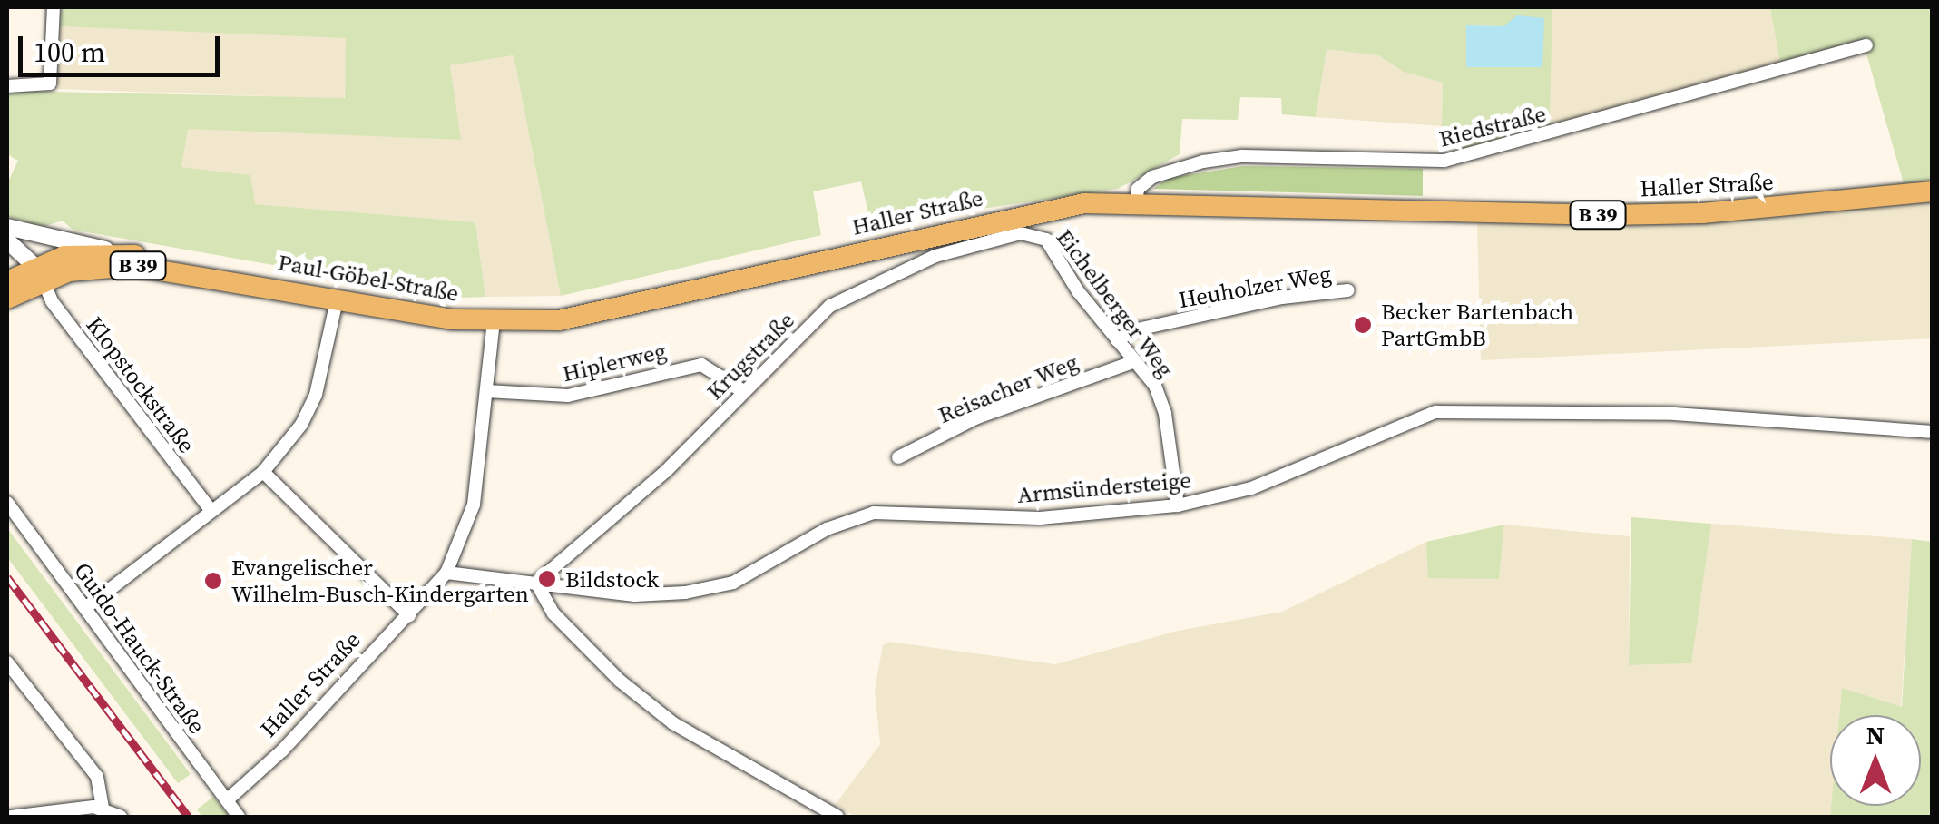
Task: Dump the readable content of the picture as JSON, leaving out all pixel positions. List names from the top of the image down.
{
  "streets": {
    "main road": ["Haller Straße", "B 39", "Paul-Göbel-Straße"],
    "street": [
      "Riedstraße",
      "Heuholzer Weg",
      "Eichelberger Weg",
      "Krugstraße",
      "Hiplerweg",
      "Klopstockstraße",
      "Reisacher Weg",
      "Armsündersteige",
      "Guido-Hauck-Straße"
    ]
  },
  "crossings": [
    ["Riedstraße", "Haller Straße"],
    ["Haller Straße", "Paul-Göbel-Straße"],
    ["Haller Straße", "Hiplerweg"],
    ["Haller Straße", "Armsündersteige"],
    ["Haller Straße", "Guido-Hauck-Straße"],
    ["Paul-Göbel-Straße", "Klopstockstraße"],
    ["Heuholzer Weg", "Eichelberger Weg"],
    ["Eichelberger Weg", "Krugstraße"],
    ["Eichelberger Weg", "Reisacher Weg"],
    ["Eichelberger Weg", "Armsündersteige"],
    ["Krugstraße", "Hiplerweg"],
    ["Krugstraße", "Armsündersteige"]
  ],
  "places": ["Becker Bartenbach PartGmbB", "Bildstock", "Evangelischer Wilhelm-Busch-Kindergarten"],
  "scale_bar": "100 m",
  "north": "top"
}
